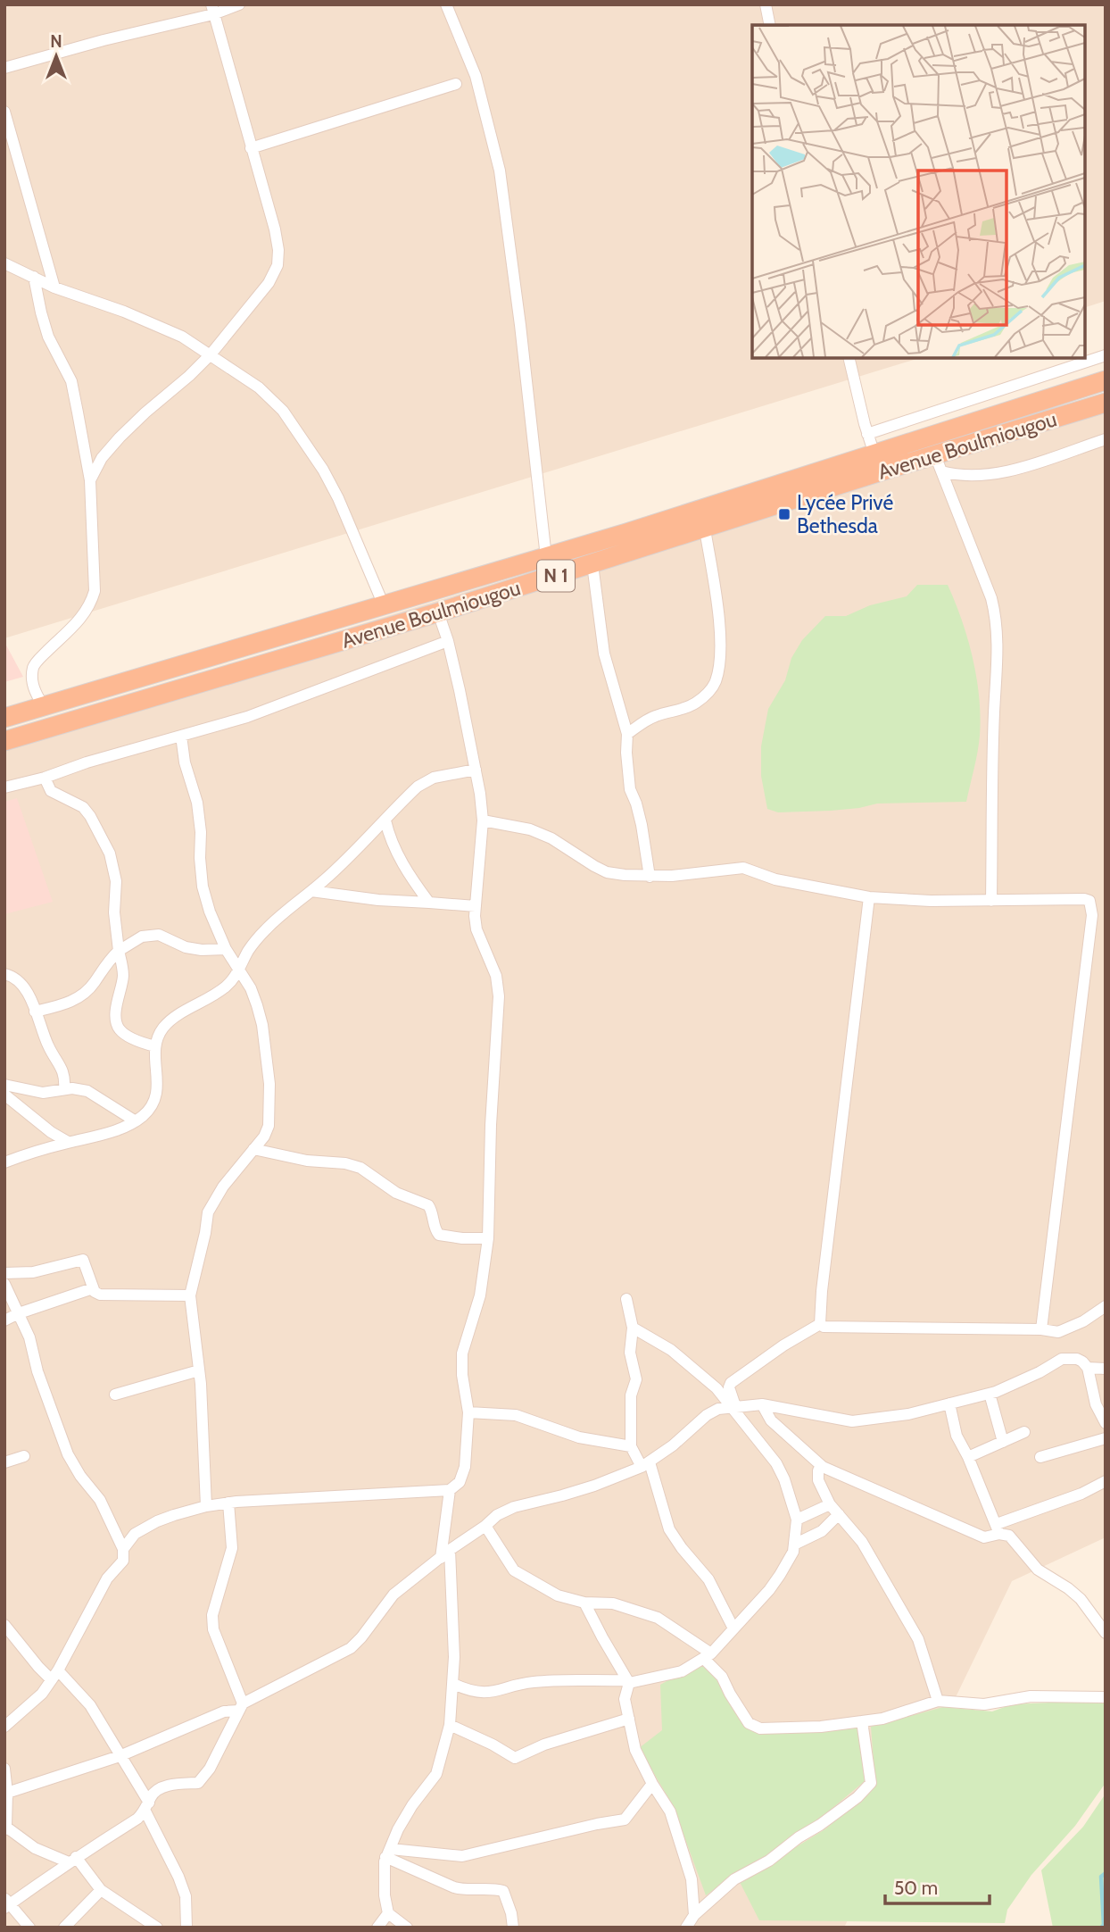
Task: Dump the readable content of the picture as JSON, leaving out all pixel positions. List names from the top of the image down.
{
  "streets": {
    "highway": ["Avenue Boulmiougou", "N 1"]
  },
  "places": {
    "transit": ["Lycée Privé Bethesda"]
  },
  "scale_bar": "50 m",
  "north": "top"
}
